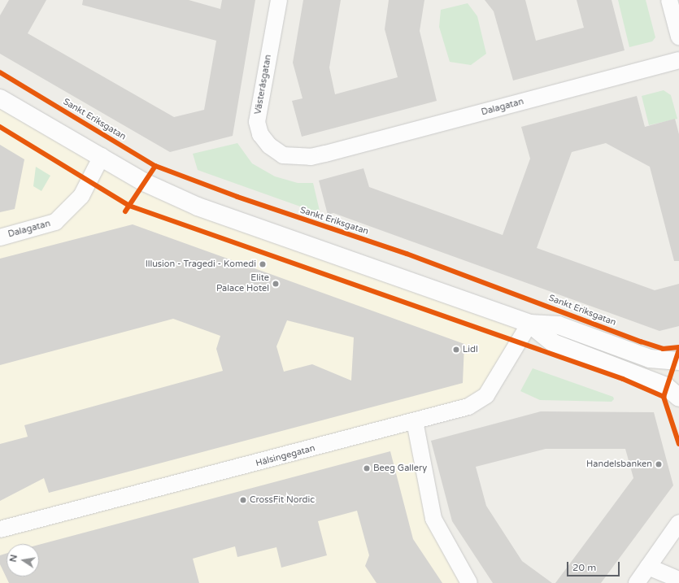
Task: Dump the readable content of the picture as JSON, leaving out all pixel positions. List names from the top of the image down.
{
  "streets": {
    "street": ["Västeråsgatan", "Dalagatan", "Hälsingegatan"],
    "cycle path": ["Sankt Eriksgatan"]
  },
  "crossings": [
    ["Västeråsgatan", "Dalagatan"]
  ],
  "places": [
    "Illusion - Tragedi - Komedi",
    "Elite Palace Hotel",
    "Lidl",
    "Handelsbanken",
    "Beeg Gallery",
    "CrossFit Nordic"
  ],
  "scale_bar": "20 m",
  "north": "left"
}
